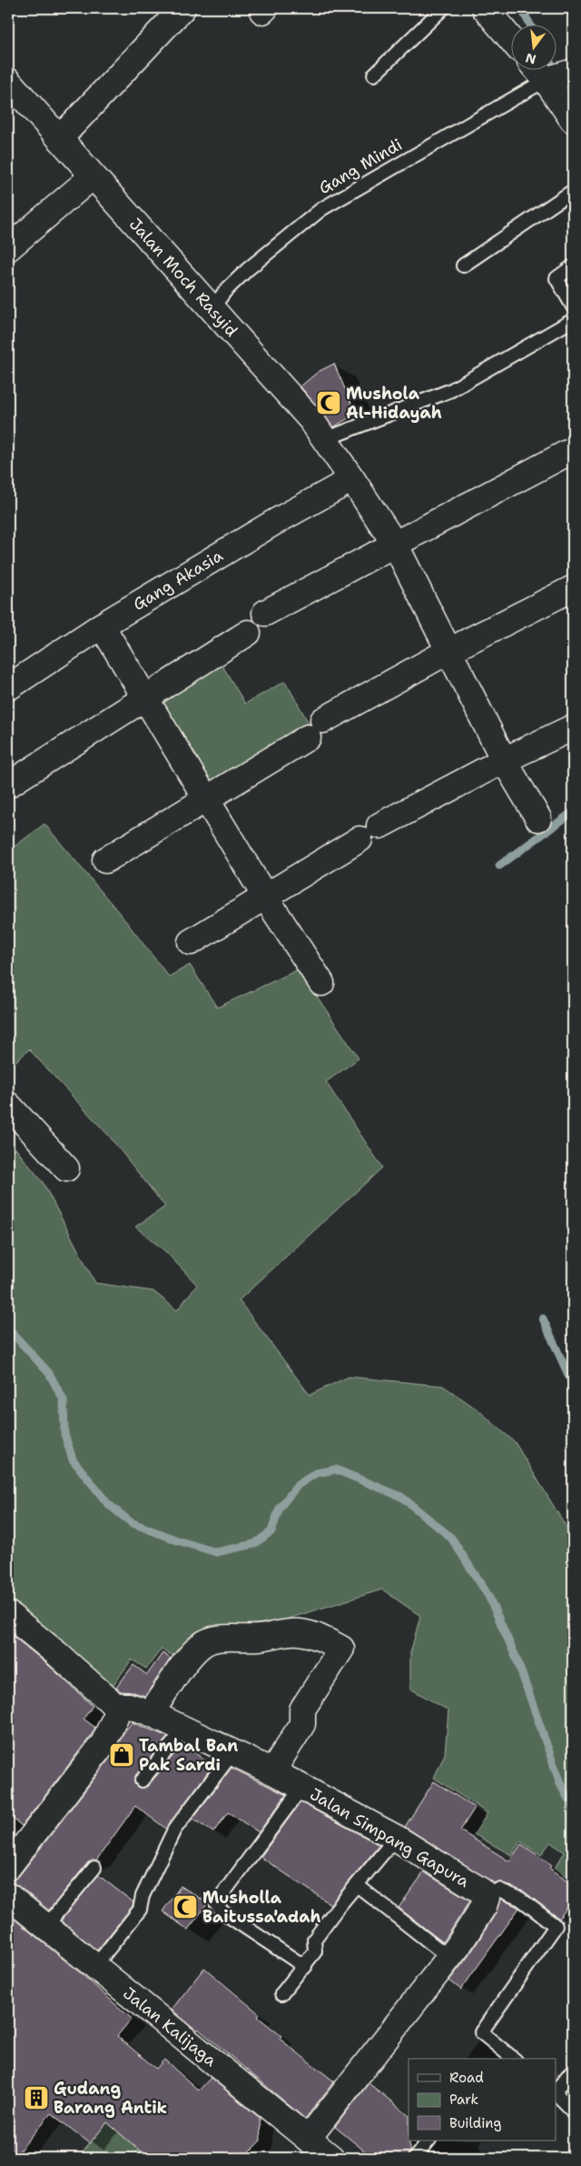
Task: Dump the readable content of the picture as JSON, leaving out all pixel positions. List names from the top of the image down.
{
  "streets": {
    "street": [
      "Jalan Moch Rasyid",
      "Gang Akasia",
      "Jalan Simpang Gapura",
      "Jalan Kalijaga"
    ],
    "lane": ["Gang Mindi"]
  },
  "crossings": [
    ["Gang Mindi", "Jalan Moch Rasyid"],
    ["Jalan Moch Rasyid", "Gang Akasia"],
    ["Jalan Simpang Gapura", "Jalan Kalijaga"]
  ],
  "places": {
    "mosque": ["Mushola Al-Hidayah", "Musholla Baitussa'adah"],
    "shop": ["Tambal Ban Pak Sardi"],
    "building": ["Gudang Barang Antik"]
  },
  "legend": ["Road", "Park", "Building"],
  "north": "bottom"
}
